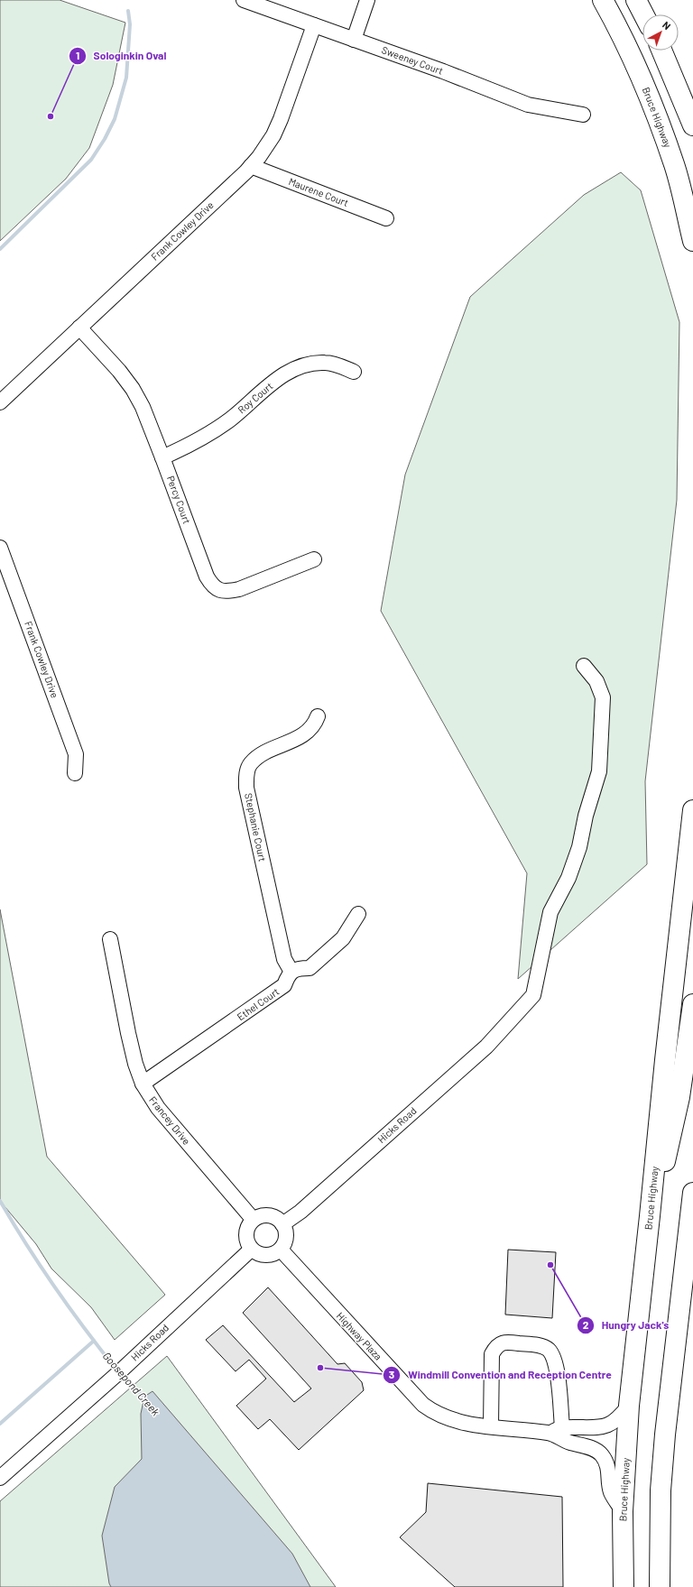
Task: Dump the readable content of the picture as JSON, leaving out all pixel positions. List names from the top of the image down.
{
  "streets": {
    "highway": ["Bruce Highway"],
    "street": [
      "Sweeney Court",
      "Maurene Court",
      "Frank Cowley Drive",
      "Roy Court",
      "Percy Court",
      "Stephanie Court",
      "Ethel Court",
      "Francey Drive",
      "Hicks Road",
      "Highway Plaza"
    ]
  },
  "crossings": [
    ["Sweeney Court", "Frank Cowley Drive"],
    ["Bruce Highway", "Highway Plaza"],
    ["Maurene Court", "Frank Cowley Drive"],
    ["Frank Cowley Drive", "Percy Court"],
    ["Roy Court", "Percy Court"],
    ["Stephanie Court", "Ethel Court"],
    ["Ethel Court", "Francey Drive"],
    ["Francey Drive", "Hicks Road"],
    ["Francey Drive", "Highway Plaza"],
    ["Hicks Road", "Highway Plaza"]
  ],
  "water": ["Goosepond Creek"],
  "places": ["Sologinkin Oval", "Hungry Jack's", "Windmill Convention and Reception Centre"],
  "north": "top right"
}
